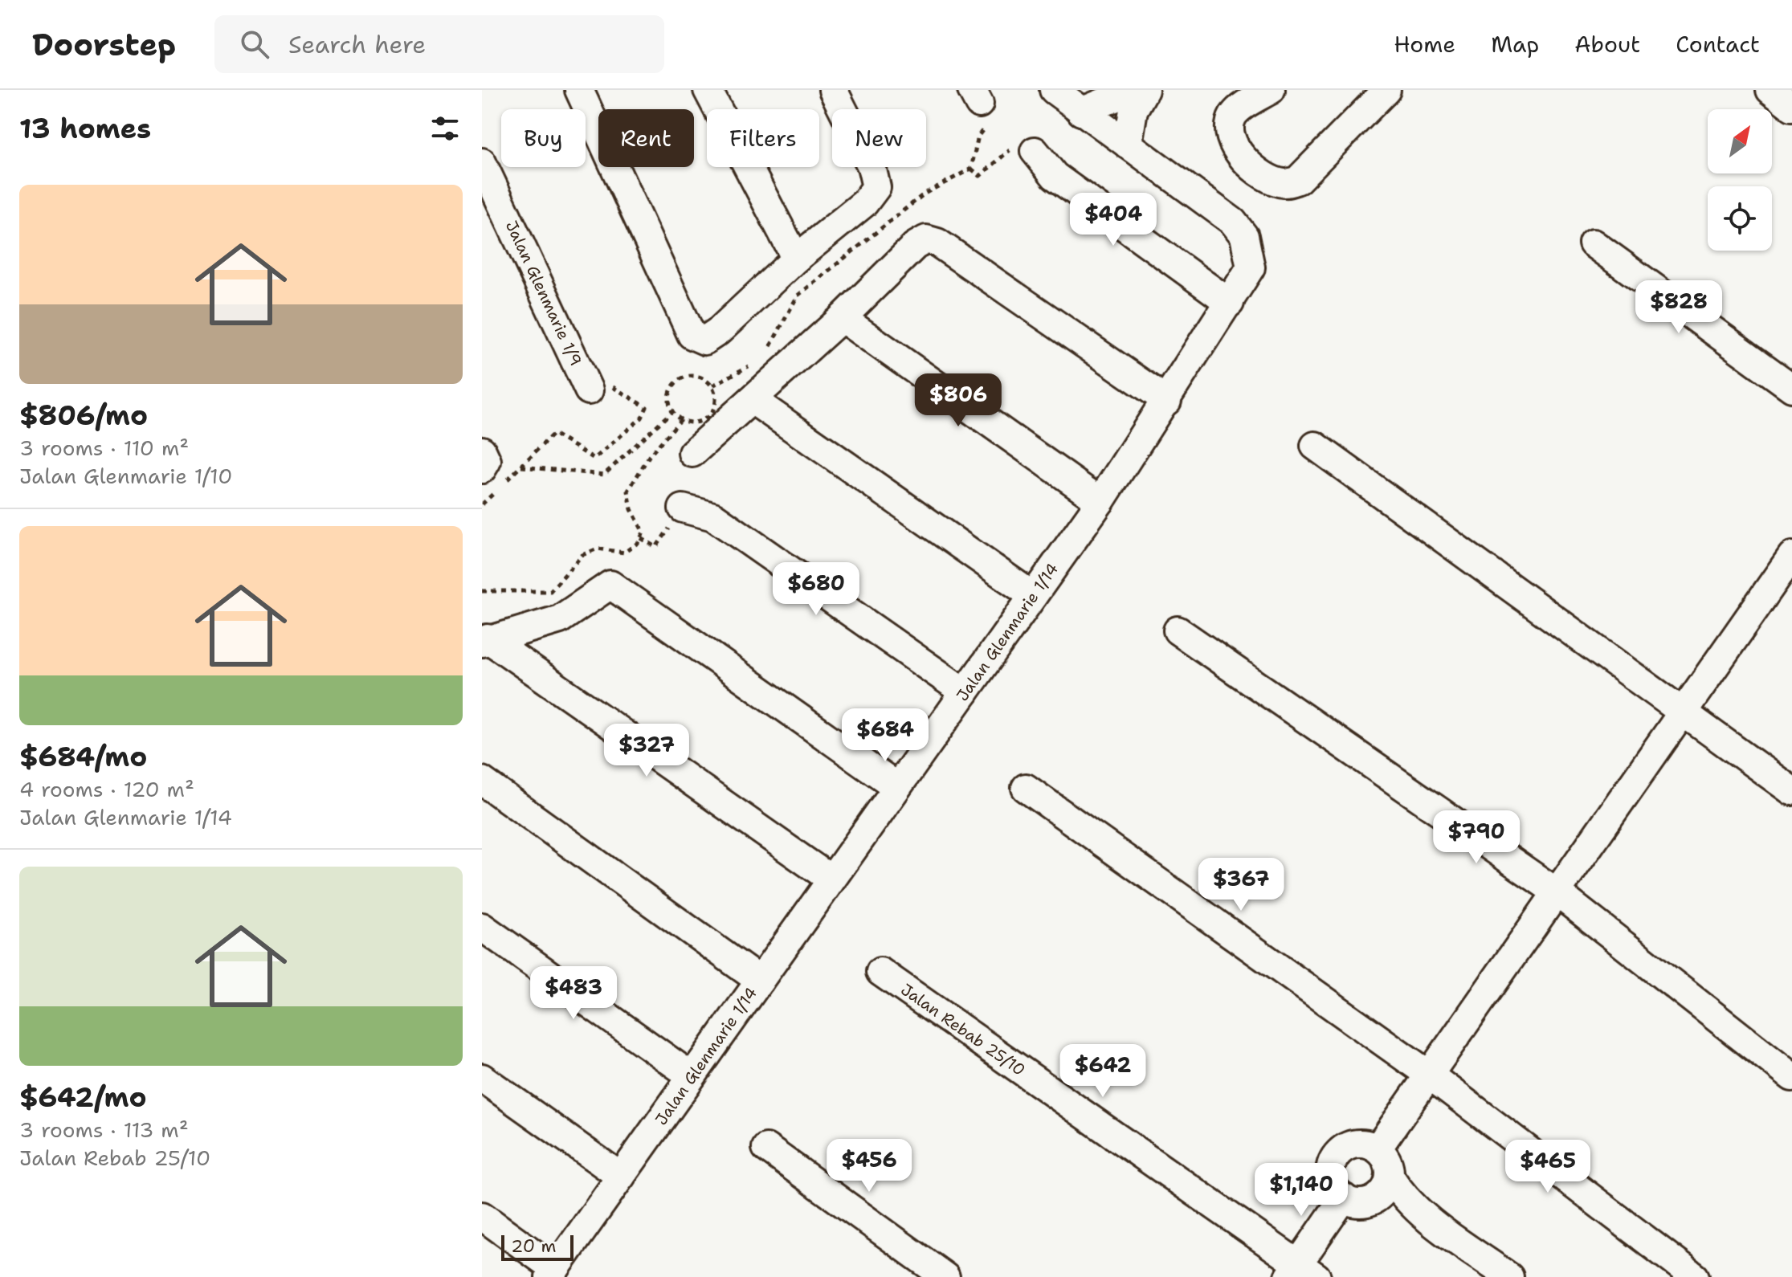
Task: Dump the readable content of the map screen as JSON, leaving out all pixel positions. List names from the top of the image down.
{
  "streets": {
    "street": ["Jalan Glenmarie 1/9", "Jalan Glenmarie 1/14", "Jalan Rebab 25/10"]
  },
  "scale_bar": "20 m",
  "north": "top right",
  "page": {
    "header": "Doorstep",
    "search": "Search here",
    "nav": [
      "Home",
      "Map",
      "About",
      "Contact"
    ],
    "heading": "13 homes",
    "chip": [
      "Buy",
      "Rent",
      "Filters",
      "New"
    ],
    "list": [
      {
        "name": "$806/mo",
        "note": "3 rooms · 110 m² · Jalan Glenmarie 1/10"
      },
      {
        "name": "$684/mo",
        "note": "4 rooms · 120 m² · Jalan Glenmarie 1/14"
      },
      {
        "name": "$642/mo",
        "note": "3 rooms · 113 m² · Jalan Rebab 25/10"
      }
    ],
    "price": [
      "$404",
      "$828",
      "$806",
      "$680",
      "$684",
      "$327",
      "$790",
      "$367",
      "$483",
      "$642",
      "$456",
      "$465",
      "$1,140"
    ],
    "scale": "20 m"
  }
}
